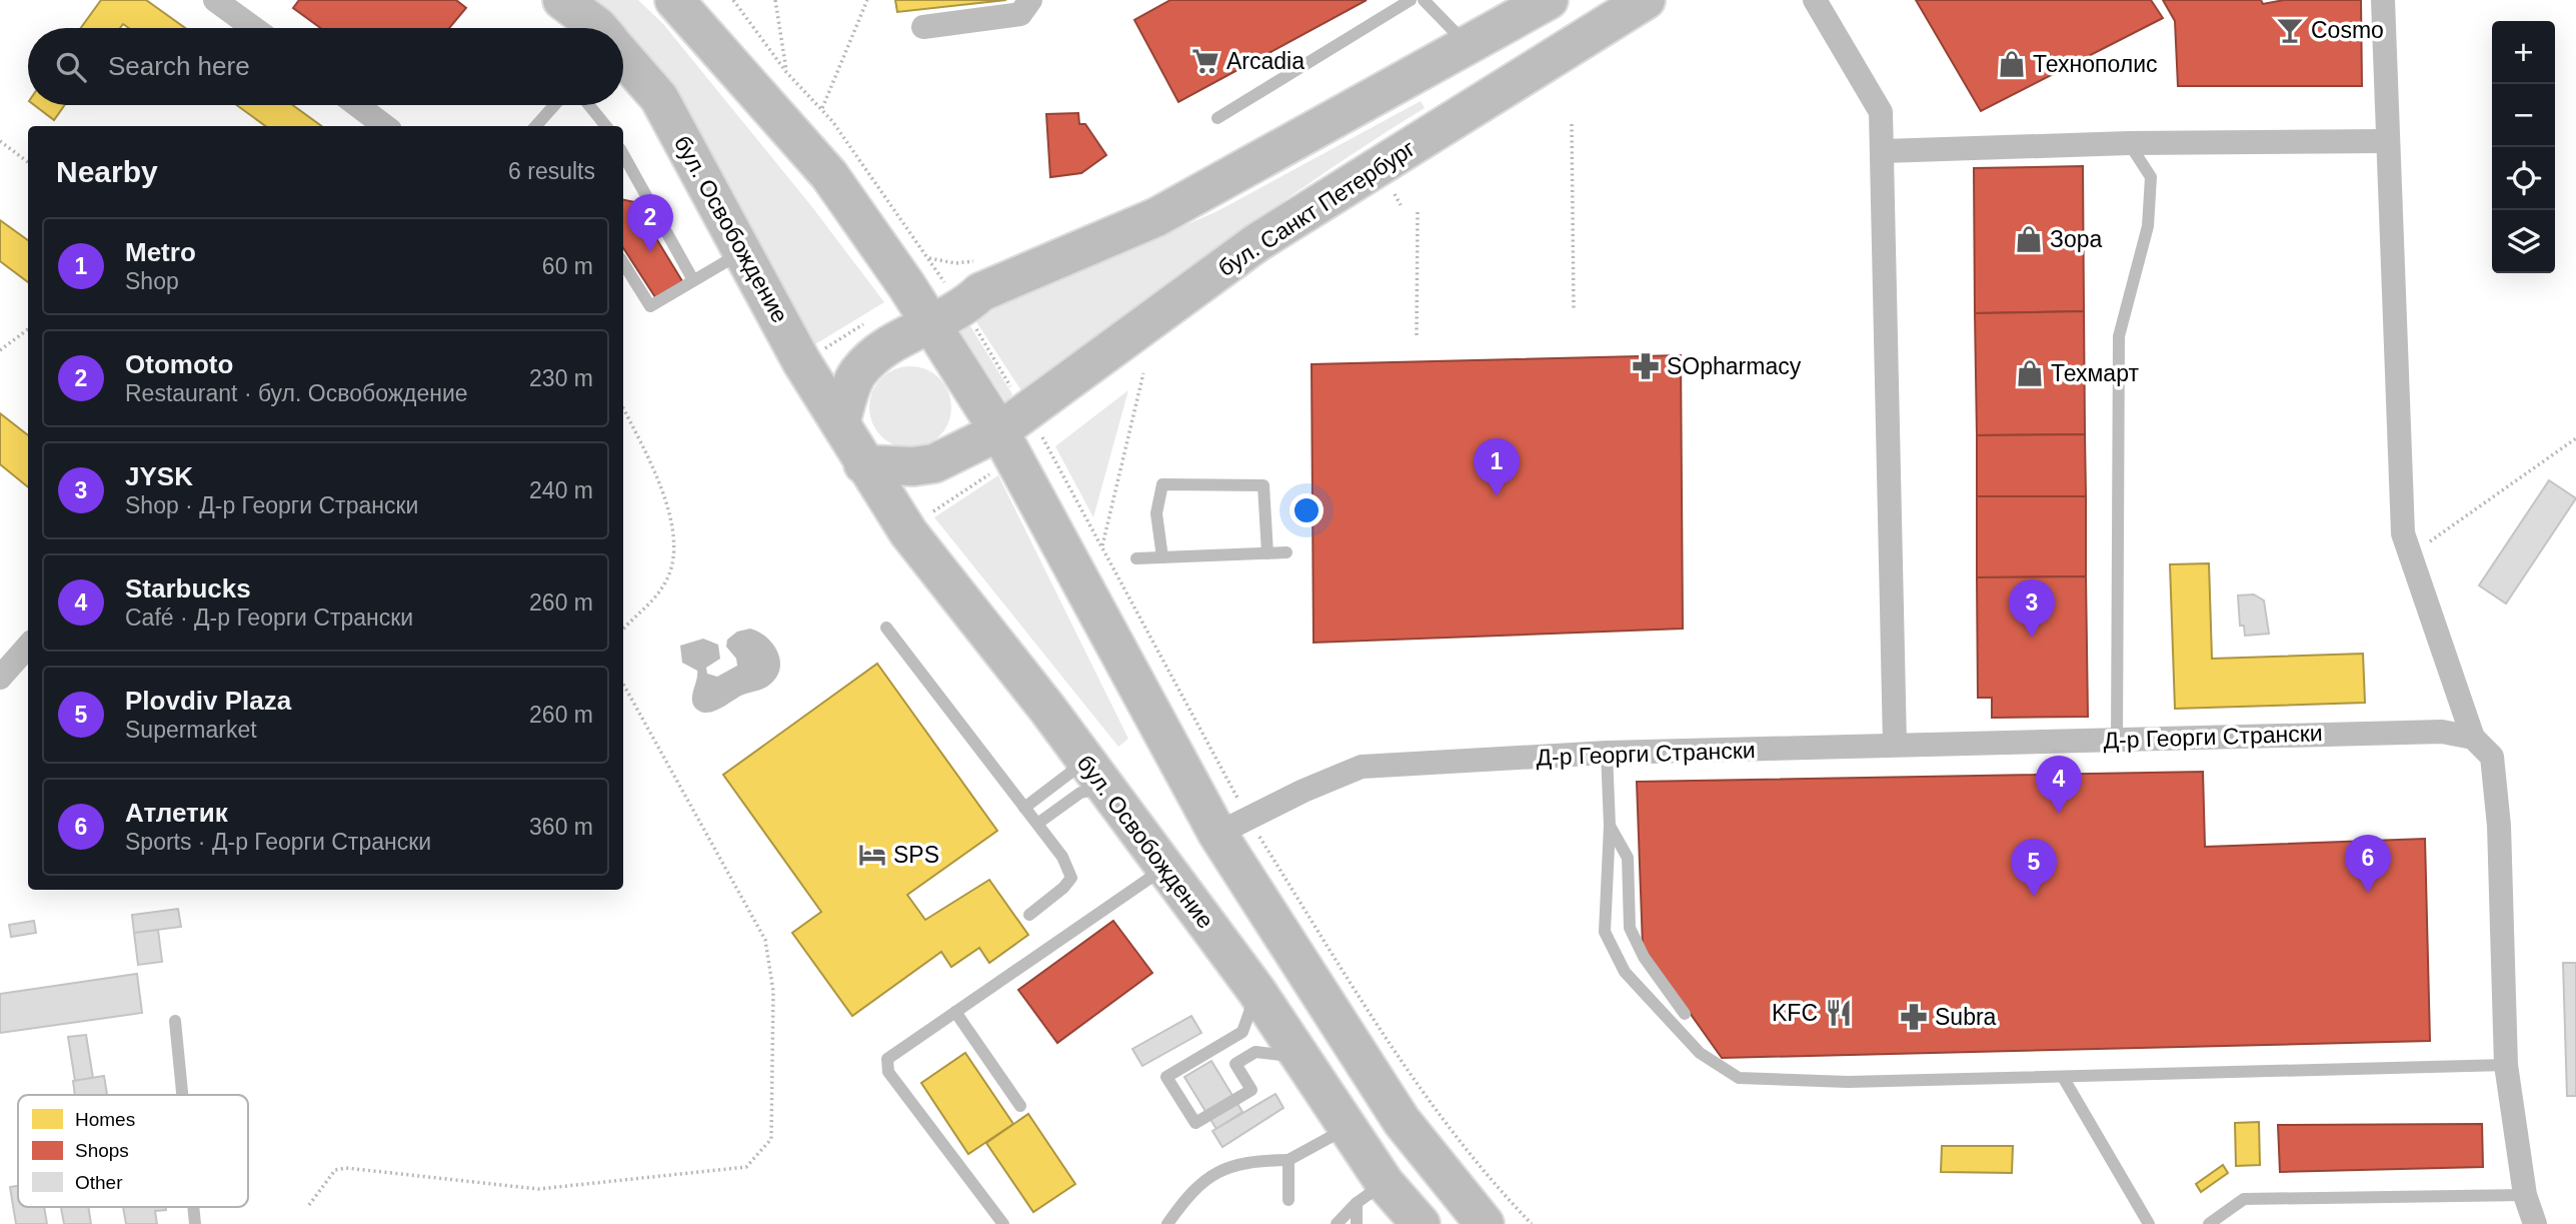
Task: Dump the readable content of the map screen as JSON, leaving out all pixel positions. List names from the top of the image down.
{
  "streets": {
    "main road": ["бул. Санкт Петербург", "бул. Освобождение"],
    "street": ["Д-р Георги Странски"]
  },
  "crossings": [
    ["бул. Санкт Петербург", "бул. Освобождение"]
  ],
  "places": {
    "bar": ["Cosmo"],
    "supermarket": ["Arcadia"],
    "shop": ["Технополис", "Зора", "Техмарт"],
    "pharmacy": ["SOpharmacy", "Subra"],
    "hotel": ["SPS"],
    "restaurant": ["KFC"]
  },
  "legend": ["Homes", "Shops", "Other"],
  "page": {
    "map_buttons": ["+", "−"],
    "search": "Search here",
    "heading": ["Nearby", "6 results"],
    "pins": [
      "2",
      "1",
      "3",
      "4",
      "6",
      "5"
    ],
    "list": [
      {
        "mark": "1",
        "name": "Metro",
        "note": "Shop",
        "value": "60 m"
      },
      {
        "mark": "2",
        "name": "Otomoto",
        "note": "Restaurant · бул. Освобождение",
        "value": "230 m"
      },
      {
        "mark": "3",
        "name": "JYSK",
        "note": "Shop · Д-р Георги Странски",
        "value": "240 m"
      },
      {
        "mark": "4",
        "name": "Starbucks",
        "note": "Café · Д-р Георги Странски",
        "value": "260 m"
      },
      {
        "mark": "5",
        "name": "Plovdiv Plaza",
        "note": "Supermarket",
        "value": "260 m"
      },
      {
        "mark": "6",
        "name": "Атлетик",
        "note": "Sports · Д-р Георги Странски",
        "value": "360 m"
      }
    ]
  }
}
